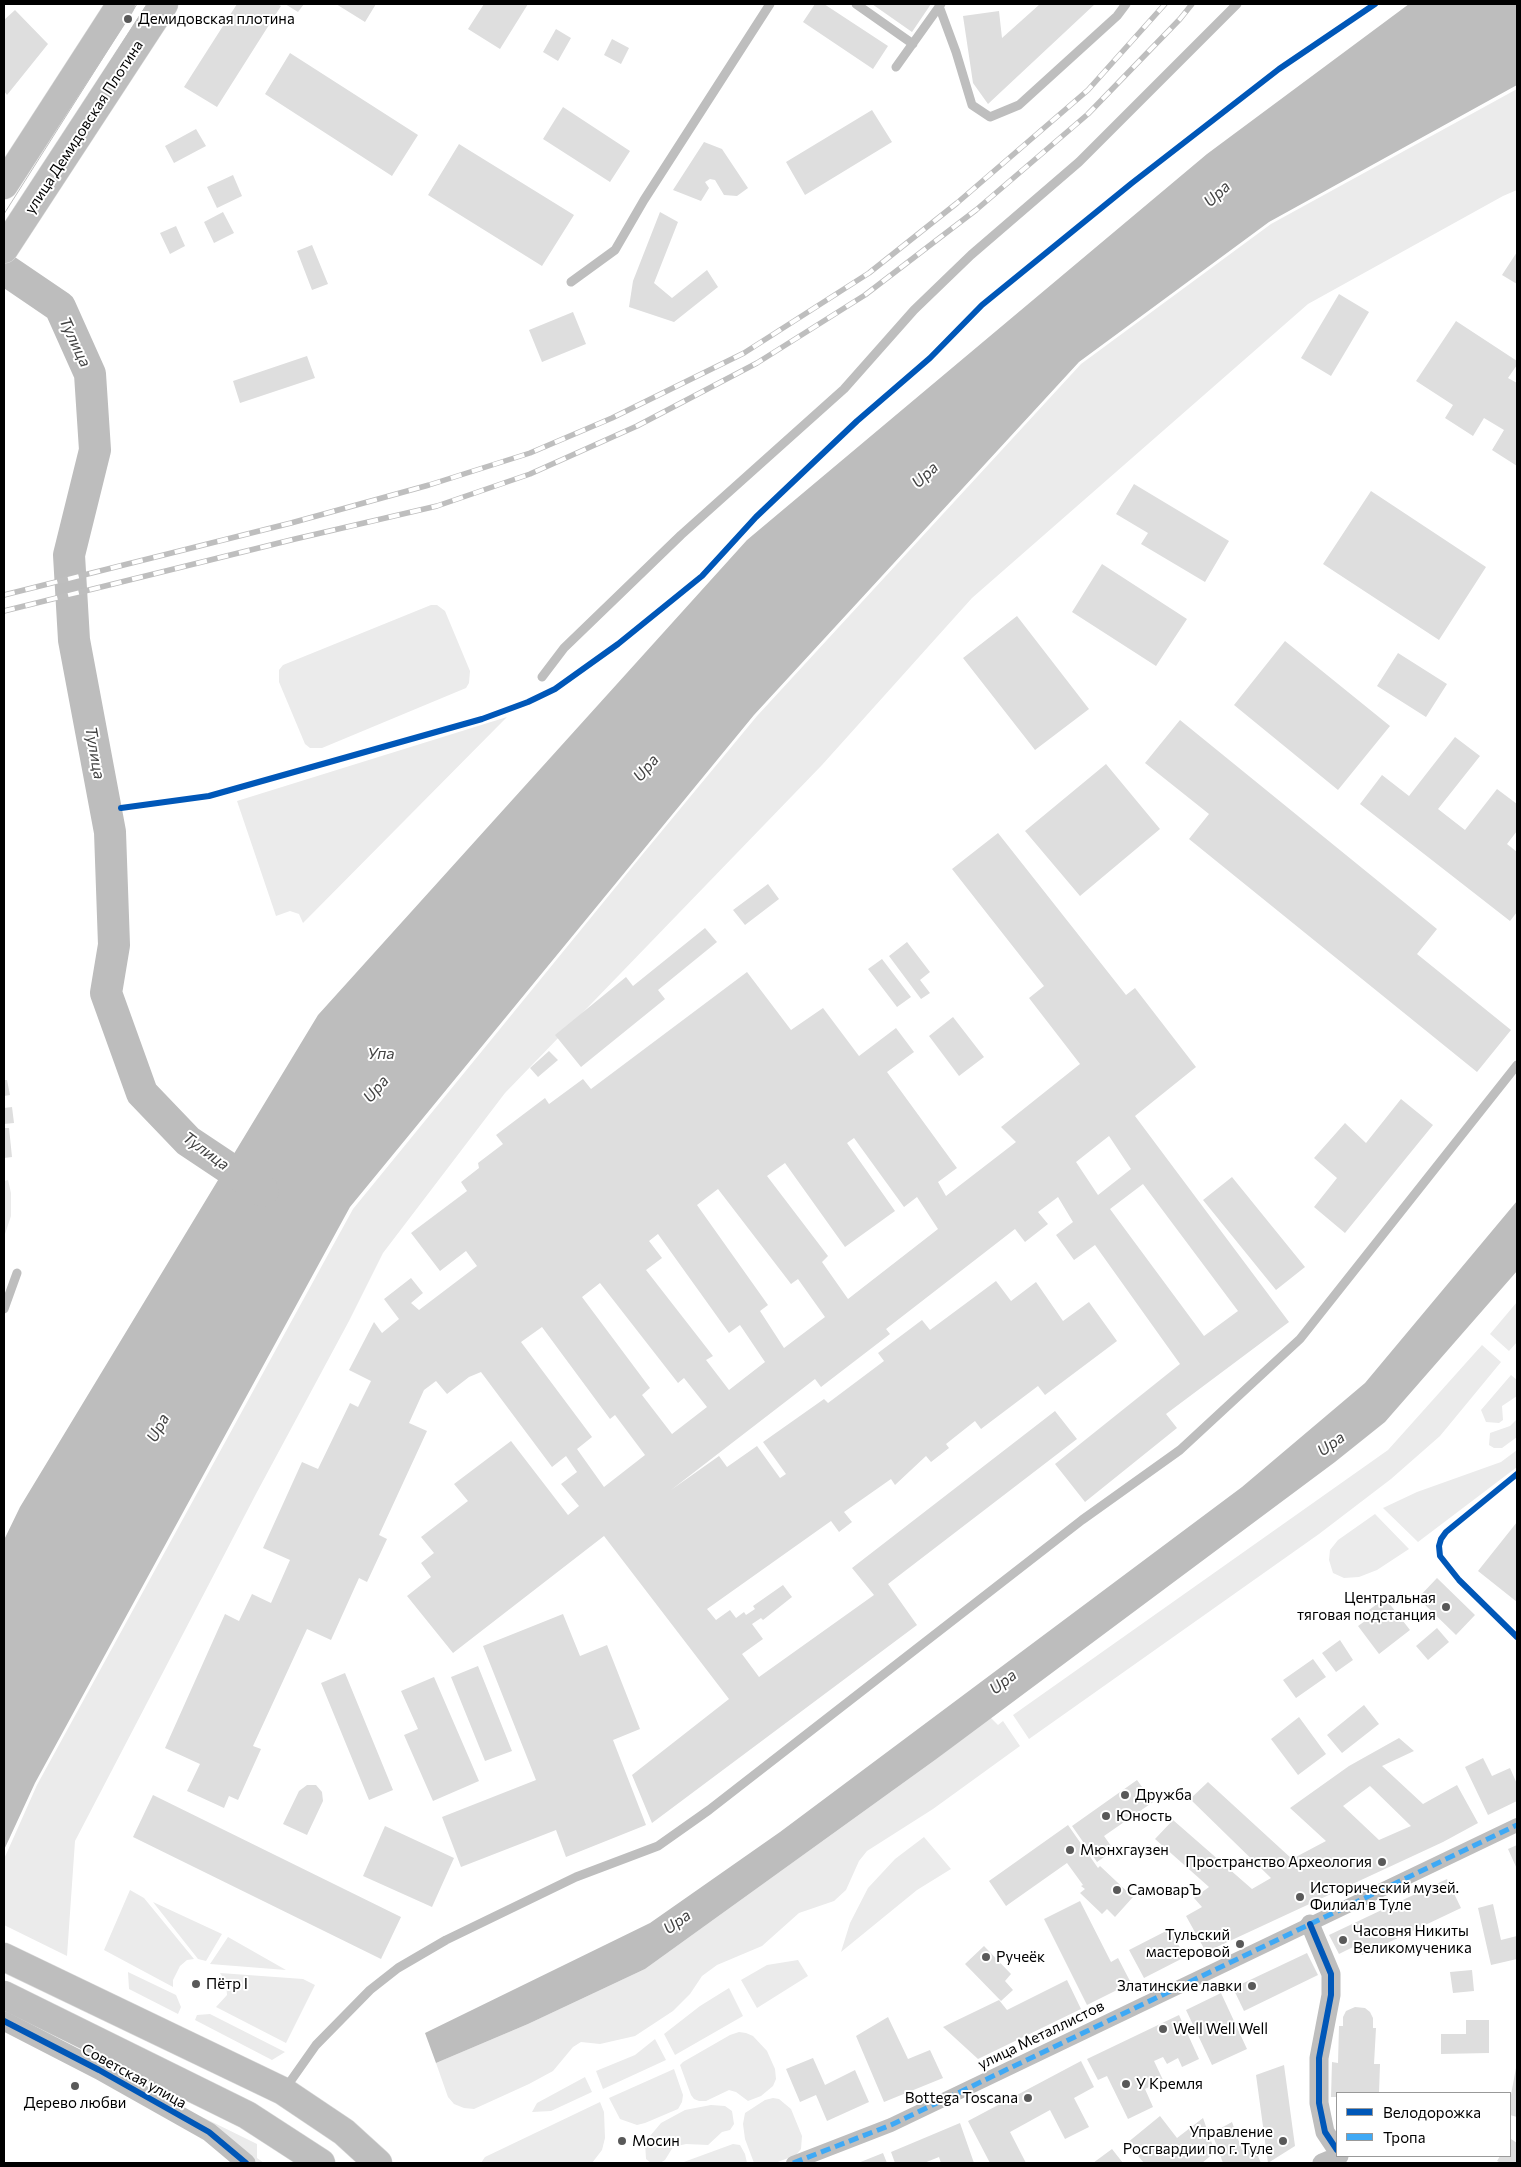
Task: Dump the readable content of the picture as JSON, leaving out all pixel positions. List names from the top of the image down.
{
  "streets": {
    "main road": ["улица Демидовская Плотина", "Советская улица"],
    "street": ["улица Металлистов"]
  },
  "water": ["Upa", "Тулица", "Упа"],
  "places": [
    "Демидовская плотина",
    "Центральная тяговая подстанция",
    "Дружба",
    "Юность",
    "Мюнхгаузен",
    "Пространство Археология",
    "СамоварЪ",
    "Исторический музей. Филиал в Туле",
    "Часовня Никиты Великомученика",
    "Тульский мастеровой",
    "Ручеёк",
    "Пётр I",
    "Златинские лавки",
    "Well Well Well",
    "У Кремля",
    "Дерево любви",
    "Bottega Toscana",
    "Мосин",
    "Управление Росгвардии по г. Туле"
  ],
  "legend": ["Велодорожка", "Тропа"]
}
